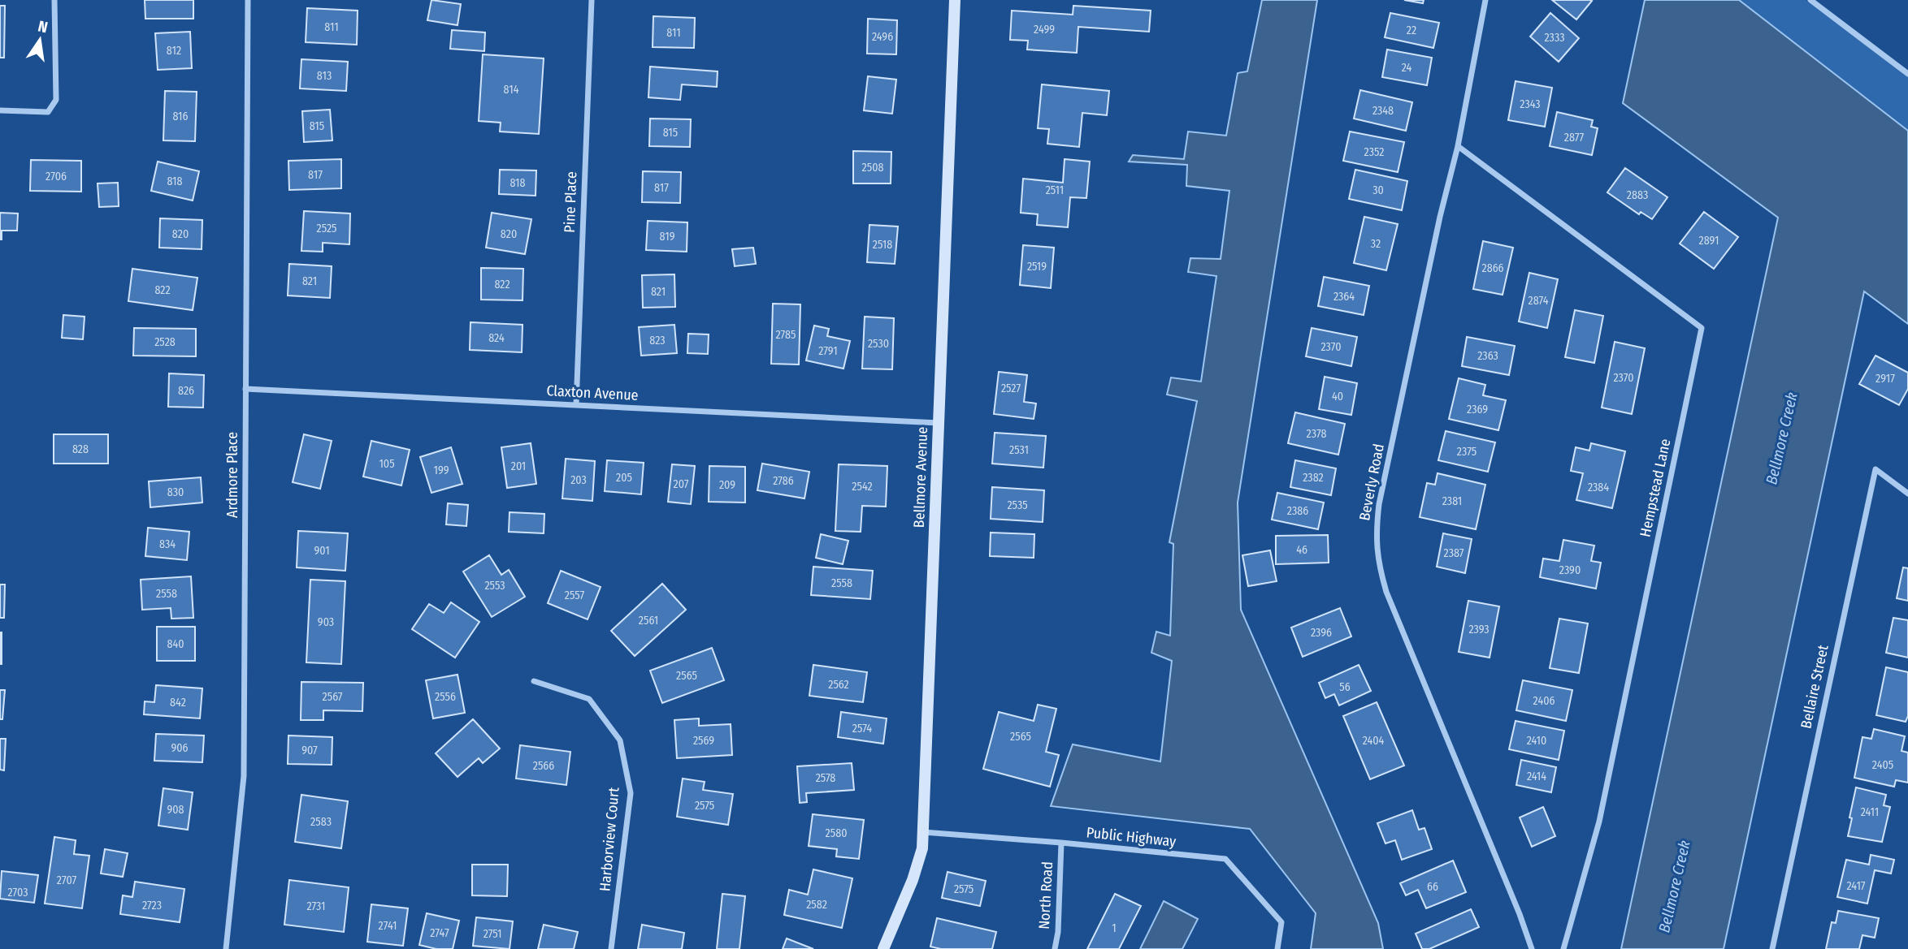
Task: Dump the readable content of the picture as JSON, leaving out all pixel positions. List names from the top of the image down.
{
  "streets": {
    "street": [
      "Pine Place",
      "Claxton Avenue",
      "Ardmore Place",
      "Bellmore Avenue",
      "Beverly Road",
      "Hempstead Lane",
      "Bellaire Street",
      "Public Highway",
      "Harborview Court",
      "North Road"
    ]
  },
  "crossings": [
    ["Pine Place", "Claxton Avenue"],
    ["Claxton Avenue", "Ardmore Place"],
    ["Claxton Avenue", "Bellmore Avenue"],
    ["Bellmore Avenue", "Public Highway"],
    ["Beverly Road", "Hempstead Lane"],
    ["Public Highway", "North Road"]
  ],
  "water": ["Bellmore Creek"],
  "house_numbers": [
    "811",
    "2499",
    "22",
    "811",
    "2496",
    "2333",
    "812",
    "24",
    "813",
    "814",
    "2343",
    "2348",
    "816",
    "815",
    "815",
    "2877",
    "2352",
    "2508",
    "817",
    "2706",
    "818",
    "818",
    "817",
    "2511",
    "30",
    "2883",
    "2525",
    "820",
    "820",
    "819",
    "2891",
    "32",
    "2518",
    "2519",
    "2866",
    "821",
    "822",
    "822",
    "821",
    "2364",
    "2874",
    "2785",
    "824",
    "823",
    "2528",
    "2530",
    "2370",
    "2791",
    "2363",
    "2370",
    "2917",
    "2527",
    "826",
    "40",
    "2369",
    "2378",
    "828",
    "2531",
    "2375",
    "105",
    "201",
    "199",
    "205",
    "2382",
    "203",
    "2786",
    "207",
    "209",
    "2542",
    "2384",
    "830",
    "2381",
    "2535",
    "2386",
    "834",
    "46",
    "901",
    "2387",
    "2390",
    "2558",
    "2553",
    "2558",
    "2557",
    "2561",
    "903",
    "2393",
    "2396",
    "840",
    "2565",
    "2562",
    "56",
    "2567",
    "2556",
    "2406",
    "842",
    "2574",
    "2565",
    "2569",
    "2404",
    "2410",
    "906",
    "907",
    "2405",
    "2566",
    "2414",
    "2578",
    "2575",
    "908",
    "2411",
    "2583",
    "2580",
    "2707",
    "2417",
    "66",
    "2575",
    "2703",
    "2582",
    "2723",
    "2731",
    "2741",
    "1",
    "2747",
    "2751"
  ],
  "north": "top"
}
